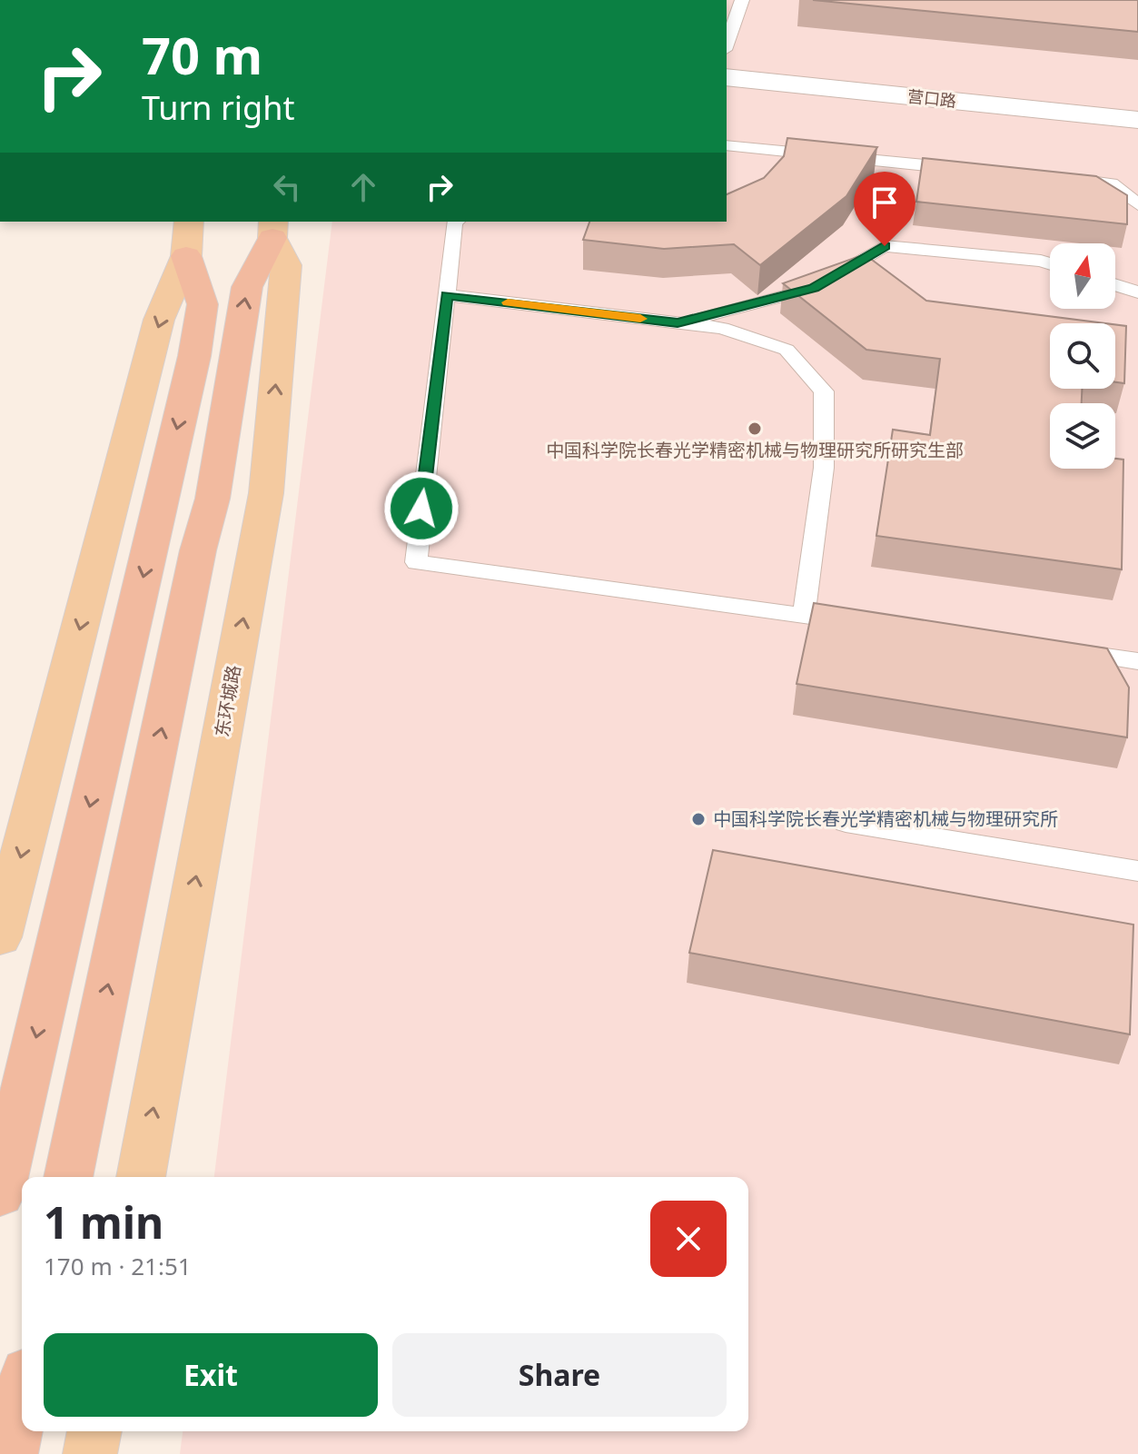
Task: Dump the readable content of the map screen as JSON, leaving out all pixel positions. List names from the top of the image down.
{
  "streets": {
    "main road": ["东环城路"],
    "street": ["营口路"]
  },
  "places": ["中国科学院长春光学精密机械与物理研究所研究生部", "中国科学院长春光学精密机械与物理研究所"],
  "north": "top",
  "page": {
    "turn": ["70 m", "Turn right"],
    "heading": ["1 min", "170 m · 21:51"],
    "buttons": ["Exit", "Share"]
  }
}
